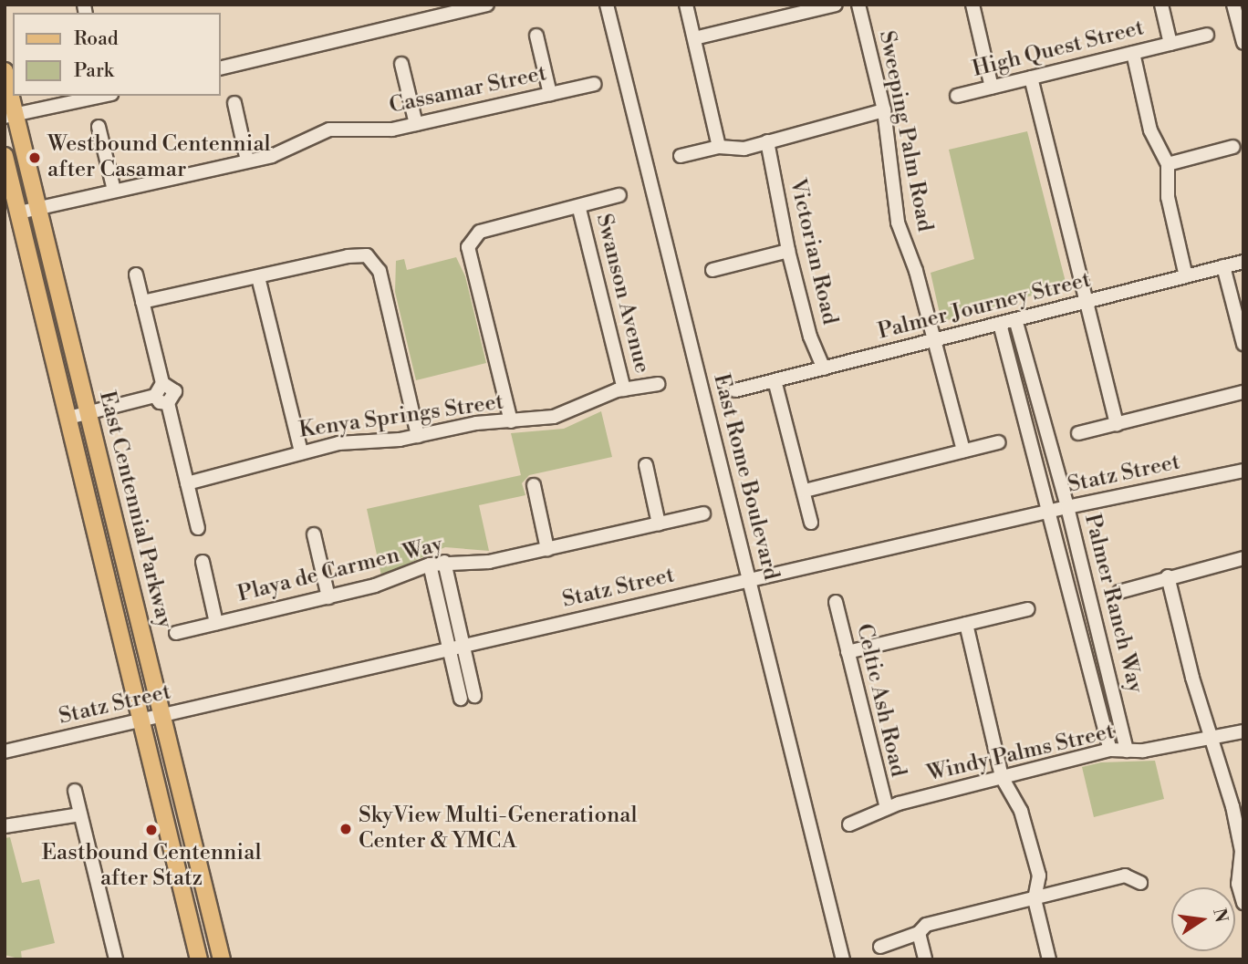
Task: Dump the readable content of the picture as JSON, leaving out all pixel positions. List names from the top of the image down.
{
  "streets": {
    "main road": ["East Centennial Parkway"],
    "street": [
      "High Quest Street",
      "Cassamar Street",
      "Sweeping Palm Road",
      "Victorian Road",
      "Swanson Avenue",
      "Palmer Journey Street",
      "Kenya Springs Street",
      "Statz Street",
      "East Rome Boulevard",
      "Playa de Carmen Way",
      "Palmer Ranch Way",
      "Celtic Ash Road",
      "Windy Palms Street"
    ]
  },
  "crossings": [
    ["Cassamar Street", "East Centennial Parkway"],
    ["Sweeping Palm Road", "Palmer Journey Street"],
    ["Victorian Road", "Palmer Journey Street"],
    ["Swanson Avenue", "Kenya Springs Street"],
    ["Palmer Journey Street", "Palmer Ranch Way"],
    ["Statz Street", "East Rome Boulevard"],
    ["Statz Street", "East Centennial Parkway"],
    ["Statz Street", "Palmer Ranch Way"],
    ["Palmer Ranch Way", "Windy Palms Street"],
    ["Celtic Ash Road", "Windy Palms Street"]
  ],
  "places": ["Westbound Centennial after Casamar", "SkyView Multi-Generational Center & YMCA", "Eastbound Centennial after Statz"],
  "legend": ["Road", "Park"],
  "north": "right"
}
